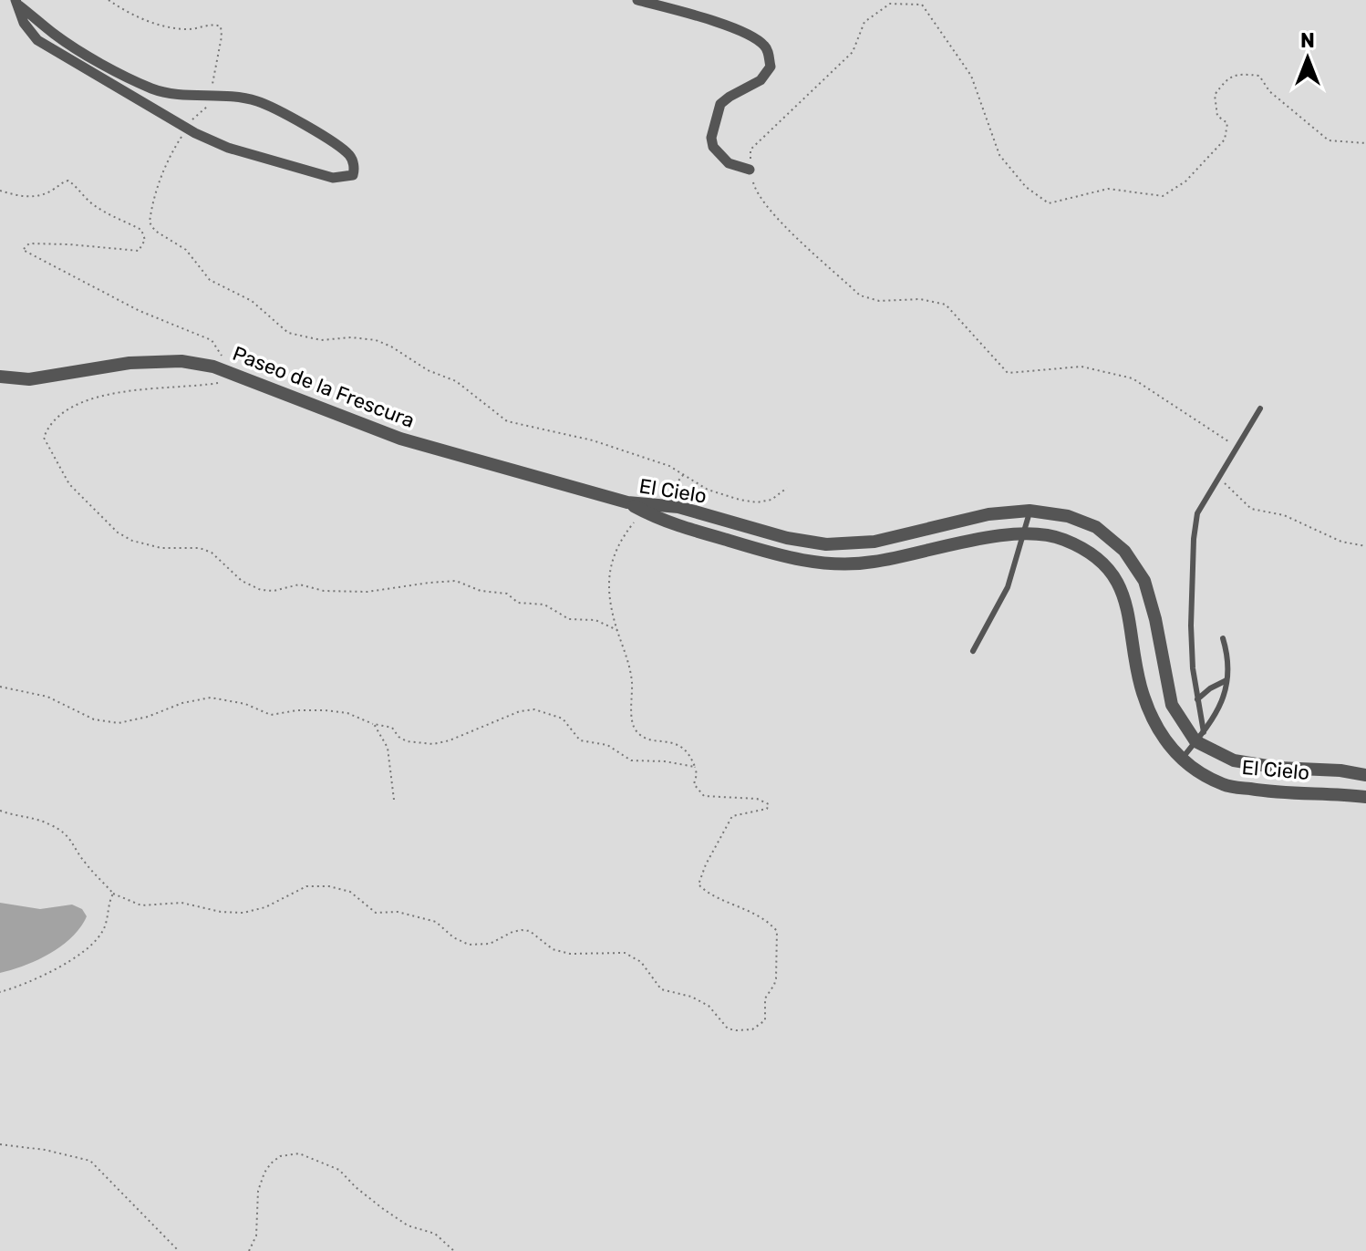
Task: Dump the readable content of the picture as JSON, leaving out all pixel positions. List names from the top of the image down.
{
  "streets": {
    "street": ["Paseo de la Frescura", "El Cielo"]
  },
  "crossings": [
    ["Paseo de la Frescura", "El Cielo"]
  ],
  "north": "top"
}
